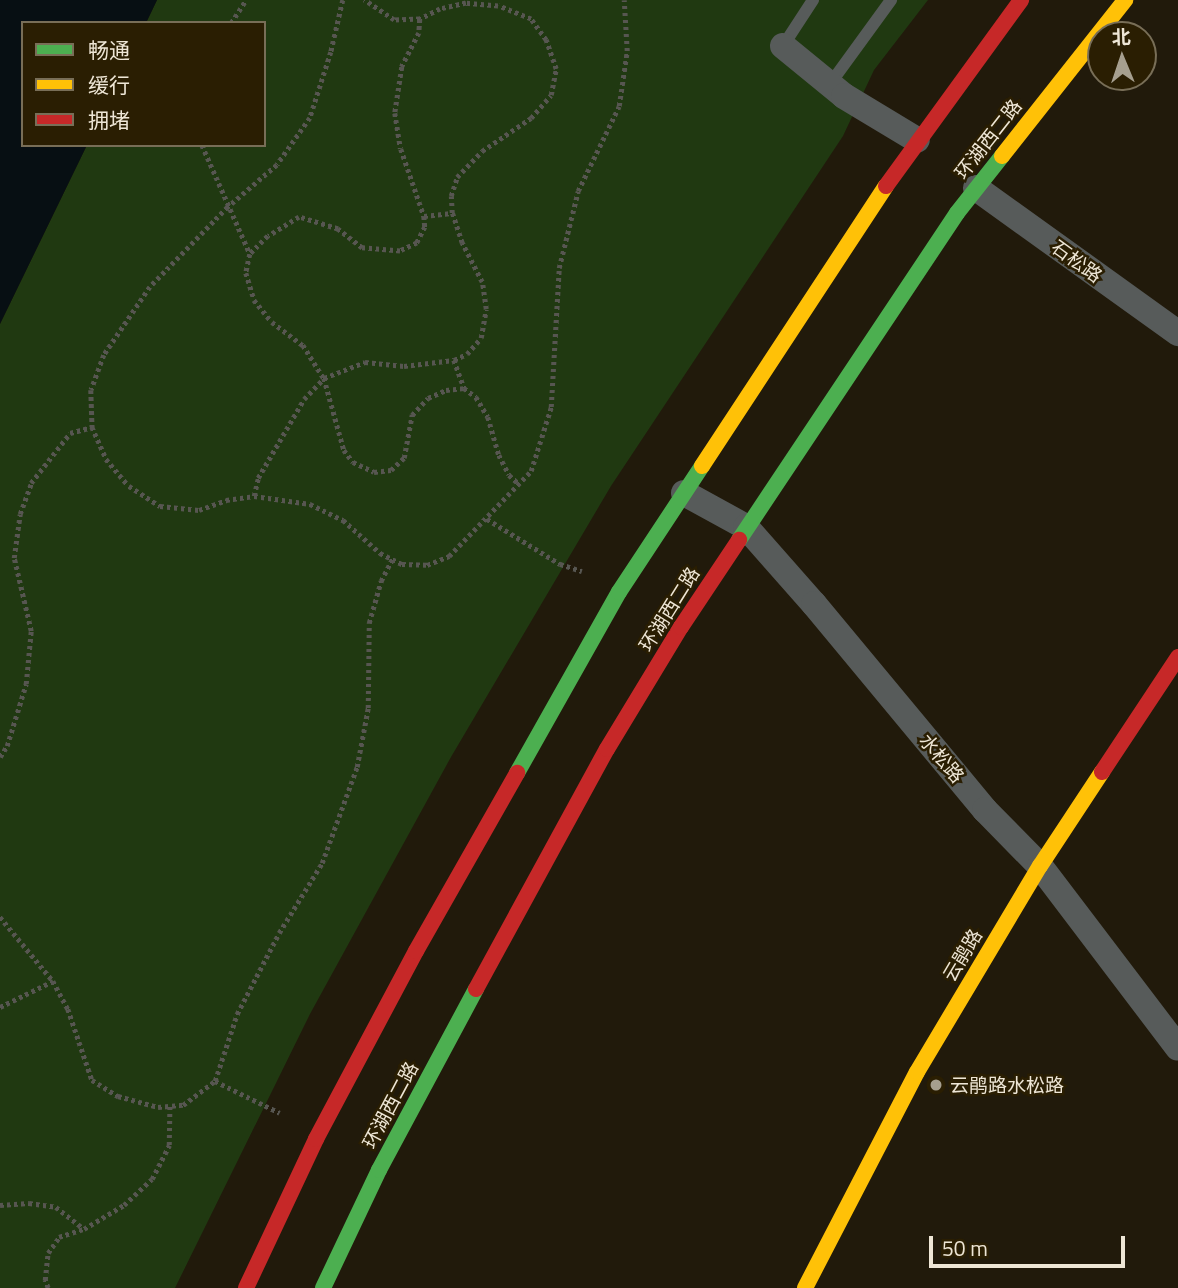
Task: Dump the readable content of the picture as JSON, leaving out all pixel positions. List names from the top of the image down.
{
  "streets": {
    "main road": ["环湖西二路", "云鹃路"],
    "street": ["石松路", "水松路"]
  },
  "crossings": [
    ["环湖西二路", "石松路"],
    ["环湖西二路", "水松路"],
    ["水松路", "云鹃路"]
  ],
  "places": ["云鹃路水松路"],
  "legend": ["畅通", "缓行", "拥堵"],
  "scale_bar": "50 m",
  "north": "top"
}
